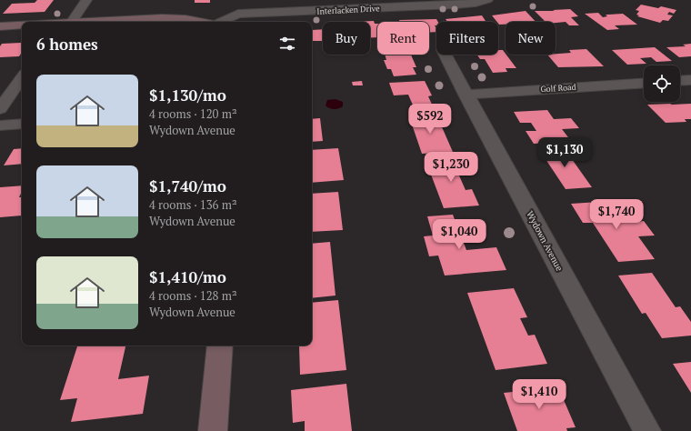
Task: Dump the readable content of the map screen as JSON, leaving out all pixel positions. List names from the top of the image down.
{
  "streets": {
    "street": ["Interlacken Drive", "Golf Road", "Wydown Avenue"]
  },
  "crossings": [
    ["Golf Road", "Wydown Avenue"]
  ],
  "page": {
    "chip": [
      "Buy",
      "Rent",
      "Filters",
      "New"
    ],
    "heading": "6 homes",
    "list": [
      {
        "name": "$1,130/mo",
        "note": "4 rooms · 120 m² · Wydown Avenue"
      },
      {
        "name": "$1,740/mo",
        "note": "4 rooms · 136 m² · Wydown Avenue"
      },
      {
        "name": "$1,410/mo",
        "note": "4 rooms · 128 m² · Wydown Avenue"
      }
    ],
    "price": [
      "$592",
      "$1,130",
      "$1,230",
      "$1,740",
      "$1,040",
      "$1,410"
    ]
  }
}
